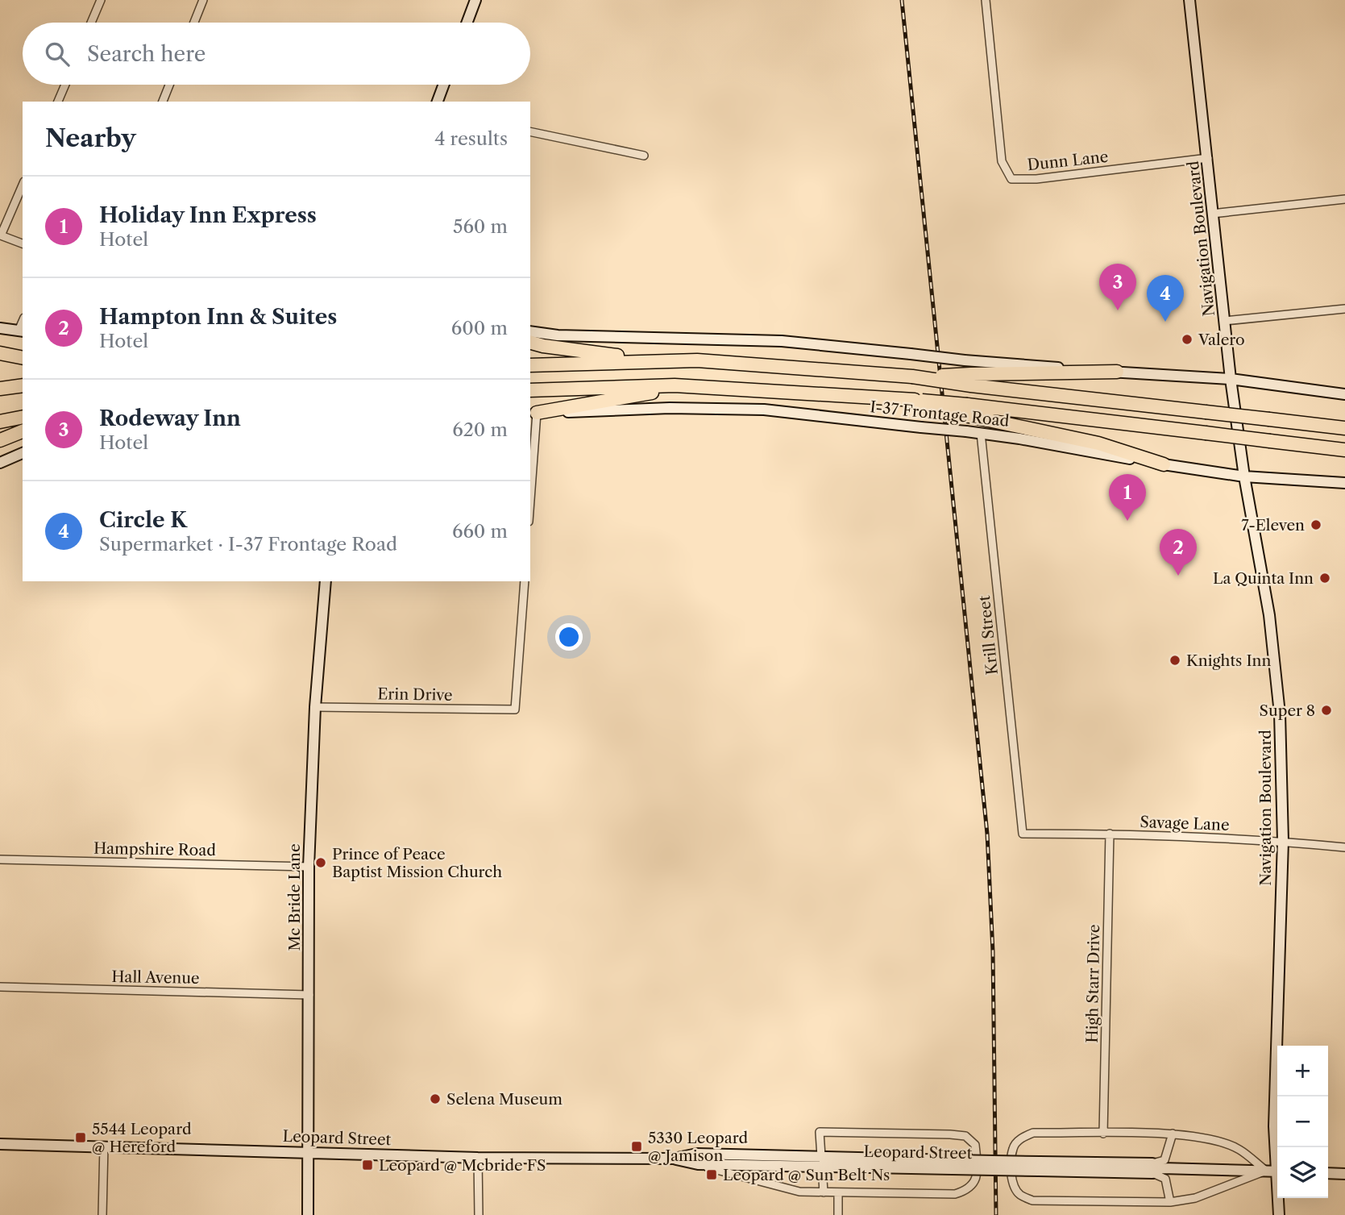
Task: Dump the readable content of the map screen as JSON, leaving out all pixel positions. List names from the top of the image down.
{
  "streets": {
    "main road": [
      "Navigation Boulevard",
      "I-37 Frontage Road",
      "Mc Bride Lane",
      "Leopard Street"
    ],
    "street": [
      "Dunn Lane",
      "Krill Street",
      "Erin Drive",
      "Savage Lane",
      "Hampshire Road",
      "Hall Avenue",
      "High Starr Drive"
    ]
  },
  "crossings": [
    ["Dunn Lane", "Navigation Boulevard"],
    ["Navigation Boulevard", "I-37 Frontage Road"],
    ["Navigation Boulevard", "Savage Lane"],
    ["Navigation Boulevard", "Leopard Street"],
    ["I-37 Frontage Road", "Krill Street"],
    ["Krill Street", "Savage Lane"],
    ["Erin Drive", "Mc Bride Lane"],
    ["Savage Lane", "High Starr Drive"],
    ["Hampshire Road", "Mc Bride Lane"],
    ["Mc Bride Lane", "Hall Avenue"],
    ["Mc Bride Lane", "Leopard Street"]
  ],
  "places": {
    "other": [
      "Valero",
      "7-Eleven",
      "La Quinta Inn",
      "Knights Inn",
      "Super 8",
      "Prince of Peace Baptist Mission Church",
      "Selena Museum"
    ],
    "transit": [
      "5544 Leopard @ Hereford",
      "5330 Leopard @ Jamison",
      "Leopard @ Mcbride FS",
      "Leopard @ Sun Belt Ns"
    ]
  },
  "page": {
    "search": "Search here",
    "heading": ["Nearby", "4 results"],
    "list": [
      {
        "mark": "1",
        "name": "Holiday Inn Express",
        "note": "Hotel",
        "value": "560 m"
      },
      {
        "mark": "2",
        "name": "Hampton Inn & Suites",
        "note": "Hotel",
        "value": "600 m"
      },
      {
        "mark": "3",
        "name": "Rodeway Inn",
        "note": "Hotel",
        "value": "620 m"
      },
      {
        "mark": "4",
        "name": "Circle K",
        "note": "Supermarket · I-37 Frontage Road",
        "value": "660 m"
      }
    ],
    "pins": [
      "3",
      "4",
      "1",
      "2"
    ],
    "map_buttons": ["+", "−"]
  }
}
